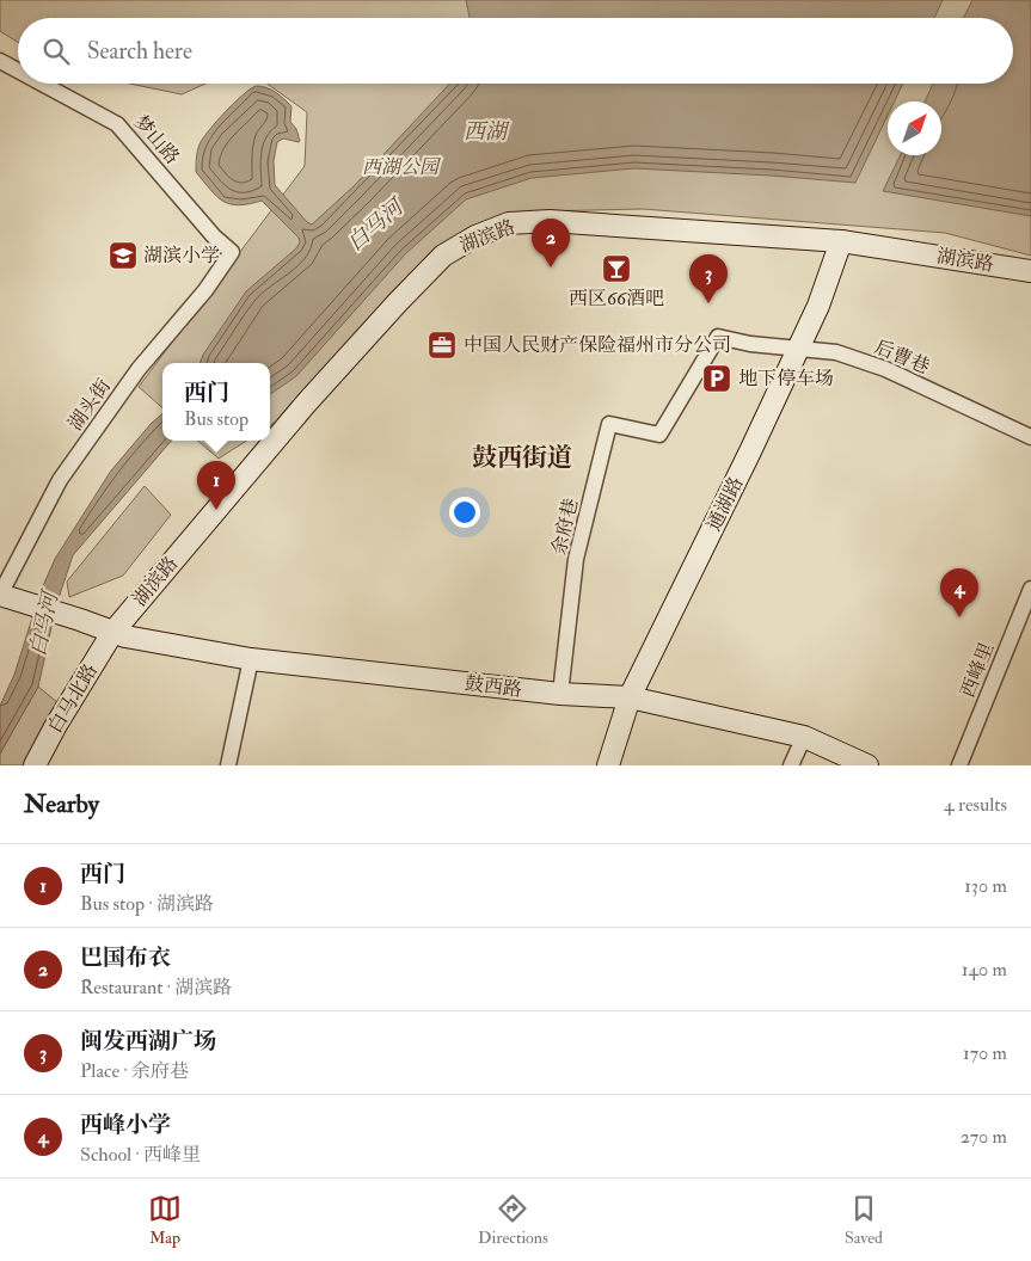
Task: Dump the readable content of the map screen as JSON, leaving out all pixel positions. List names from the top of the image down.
{
  "streets": {
    "main road": [
      "湖滨路",
      "通湖路",
      "鼓西路",
      "白马北路"
    ],
    "street": [
      "梦山路",
      "后曹巷",
      "湖头街",
      "余府巷",
      "西峰里"
    ]
  },
  "crossings": [
    ["梦山路", "湖头街"],
    ["湖滨路", "通湖路"],
    ["湖滨路", "鼓西路"],
    ["湖滨路", "白马北路"],
    ["后曹巷", "通湖路"],
    ["后曹巷", "余府巷"],
    ["湖头街", "鼓西路"],
    ["通湖路", "鼓西路"],
    ["余府巷", "鼓西路"],
    ["鼓西路", "白马北路"]
  ],
  "districts": ["鼓西街道"],
  "water": ["西湖", "白马河"],
  "parks": ["西湖公园"],
  "places": {
    "school or university": ["湖滨小学"],
    "bar": ["西区66酒吧"],
    "office": ["中国人民财产保险福州市分公司"],
    "parking": ["地下停车场"]
  },
  "north": "top right",
  "page": {
    "search": "Search here",
    "pins": [
      "2",
      "3",
      "1",
      "4"
    ],
    "popup": ["西门", "Bus stop"],
    "heading": ["Nearby", "4 results"],
    "list": [
      {
        "mark": "1",
        "name": "西门",
        "note": "Bus stop · 湖滨路",
        "value": "130 m"
      },
      {
        "mark": "2",
        "name": "巴国布衣",
        "note": "Restaurant · 湖滨路",
        "value": "140 m"
      },
      {
        "mark": "3",
        "name": "闽发西湖广场",
        "note": "Place · 余府巷",
        "value": "170 m"
      },
      {
        "mark": "4",
        "name": "西峰小学",
        "note": "School · 西峰里",
        "value": "270 m"
      }
    ],
    "nav": ["Map", "Directions", "Saved"]
  }
}
